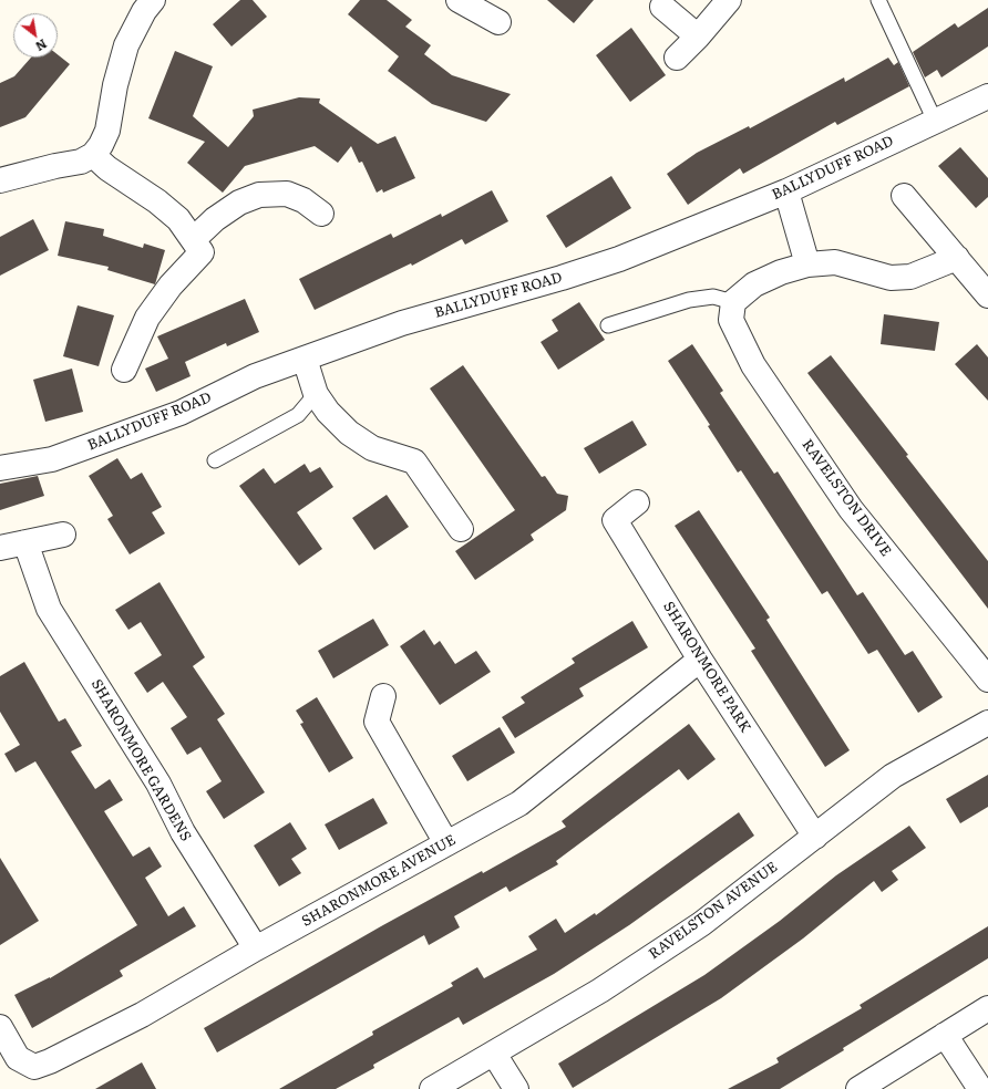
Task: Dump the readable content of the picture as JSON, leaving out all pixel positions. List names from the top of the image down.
{
  "streets": {
    "street": [
      "BALLYDUFF ROAD",
      "RAVELSTON DRIVE",
      "SHARONMORE PARK",
      "SHARONMORE GARDENS",
      "SHARONMORE AVENUE",
      "RAVELSTON AVENUE"
    ]
  },
  "crossings": [
    ["SHARONMORE PARK", "SHARONMORE AVENUE"],
    ["SHARONMORE PARK", "RAVELSTON AVENUE"],
    ["SHARONMORE GARDENS", "SHARONMORE AVENUE"]
  ],
  "north": "bottom right"
}
